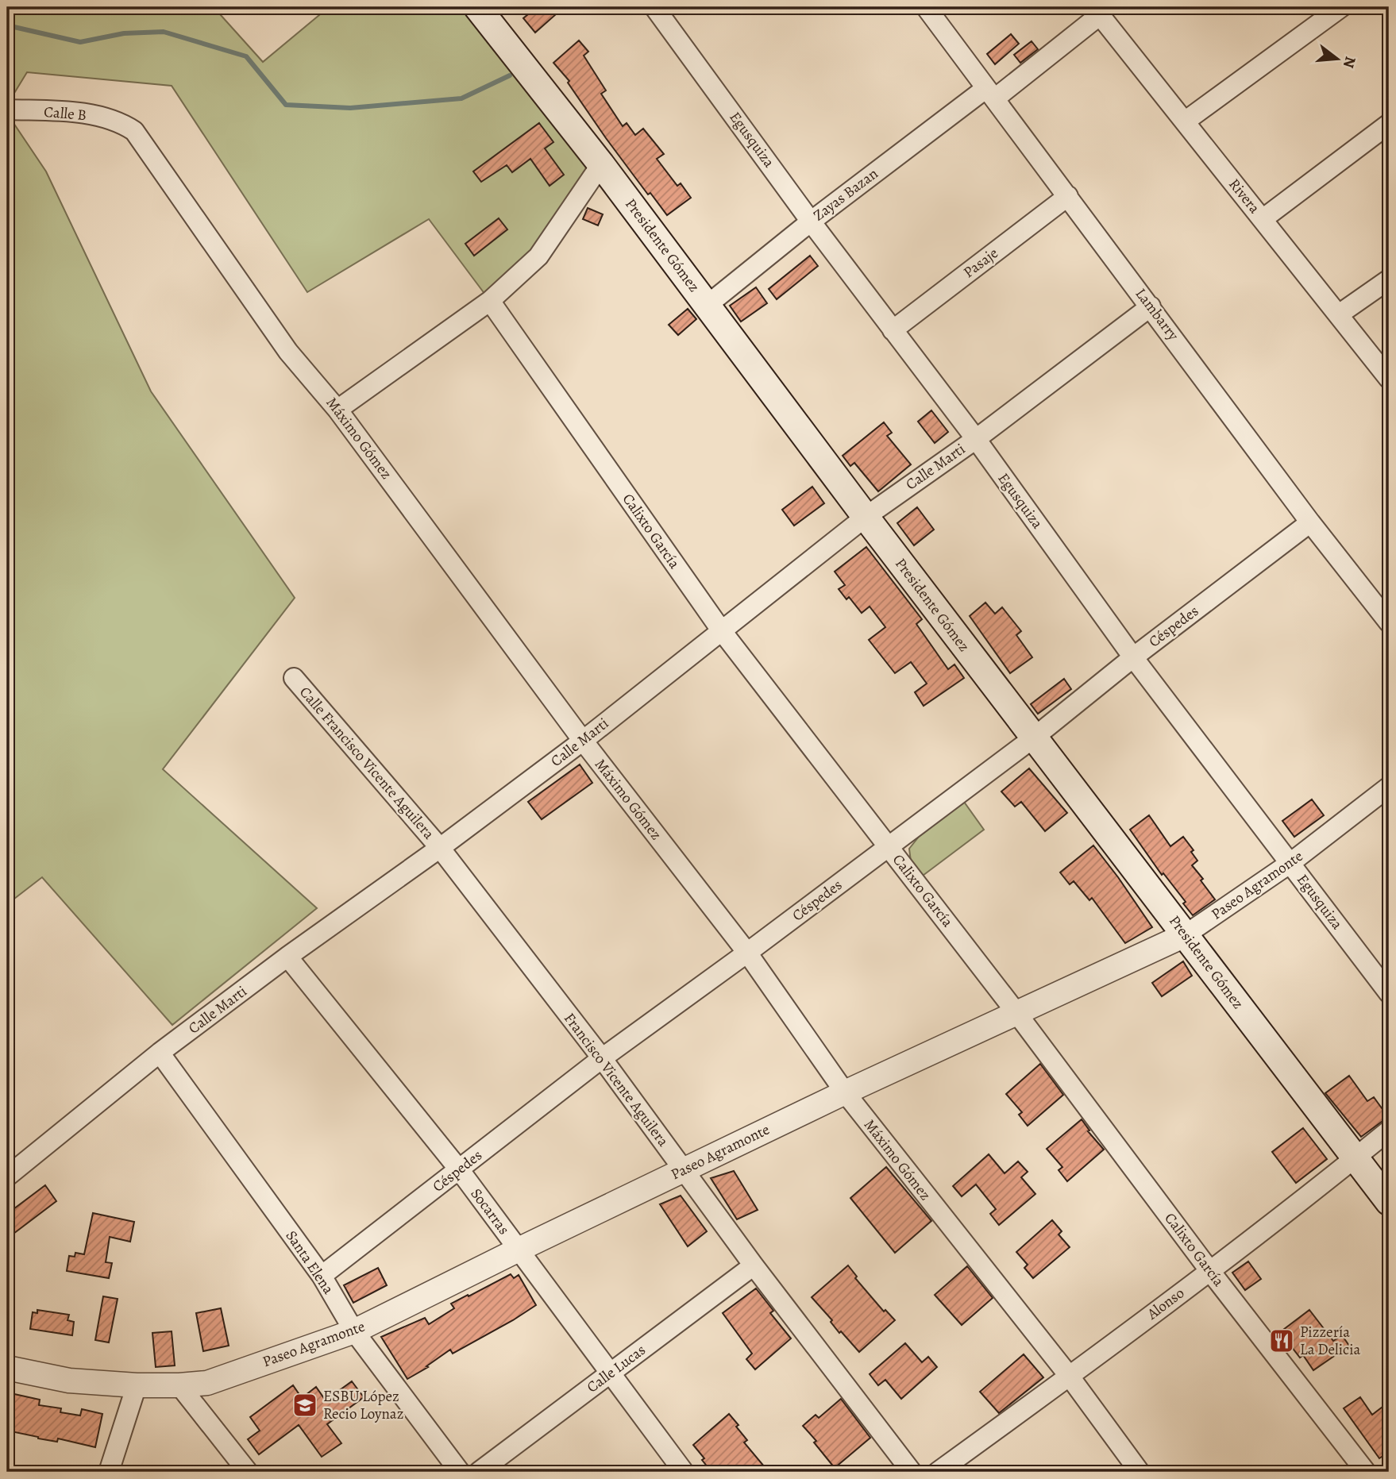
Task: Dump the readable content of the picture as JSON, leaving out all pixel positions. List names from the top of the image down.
{
  "streets": {
    "main road": ["Presidente Gómez"],
    "street": [
      "Calle B",
      "Egusquiza",
      "Zayas Bazan",
      "Rivera",
      "Pasaje",
      "Lambarry",
      "Máximo Gómez",
      "Calle Marti",
      "Calixto García",
      "Céspedes",
      "Calle Francisco Vicente Aguilera",
      "Paseo Agramonte",
      "Francisco Vicente Aguilera",
      "Socarras",
      "Santa Elena",
      "Alonso",
      "Calle Lucas"
    ]
  },
  "crossings": [
    ["Calle B", "Máximo Gómez"],
    ["Egusquiza", "Zayas Bazan"],
    ["Egusquiza", "Pasaje"],
    ["Egusquiza", "Calle Marti"],
    ["Egusquiza", "Céspedes"],
    ["Egusquiza", "Paseo Agramonte"],
    ["Zayas Bazan", "Rivera"],
    ["Zayas Bazan", "Presidente Gómez"],
    ["Zayas Bazan", "Lambarry"],
    ["Presidente Gómez", "Calle Marti"],
    ["Presidente Gómez", "Céspedes"],
    ["Presidente Gómez", "Paseo Agramonte"],
    ["Presidente Gómez", "Alonso"],
    ["Pasaje", "Lambarry"],
    ["Lambarry", "Calle Marti"],
    ["Lambarry", "Céspedes"],
    ["Máximo Gómez", "Calle Marti"],
    ["Máximo Gómez", "Céspedes"],
    ["Máximo Gómez", "Paseo Agramonte"],
    ["Máximo Gómez", "Alonso"],
    ["Calle Marti", "Calixto García"],
    ["Calle Marti", "Calle Francisco Vicente Aguilera"],
    ["Calle Marti", "Francisco Vicente Aguilera"],
    ["Calle Marti", "Socarras"],
    ["Calle Marti", "Santa Elena"],
    ["Calixto García", "Céspedes"],
    ["Calixto García", "Paseo Agramonte"],
    ["Calixto García", "Alonso"],
    ["Céspedes", "Francisco Vicente Aguilera"],
    ["Céspedes", "Socarras"],
    ["Céspedes", "Santa Elena"],
    ["Calle Francisco Vicente Aguilera", "Francisco Vicente Aguilera"],
    ["Paseo Agramonte", "Francisco Vicente Aguilera"],
    ["Paseo Agramonte", "Socarras"],
    ["Paseo Agramonte", "Santa Elena"],
    ["Francisco Vicente Aguilera", "Calle Lucas"],
    ["Socarras", "Calle Lucas"]
  ],
  "places": {
    "restaurant": ["Pizzería La Delicia"],
    "school or university": ["ESBU López Recio Loynaz"]
  },
  "north": "right"
}
